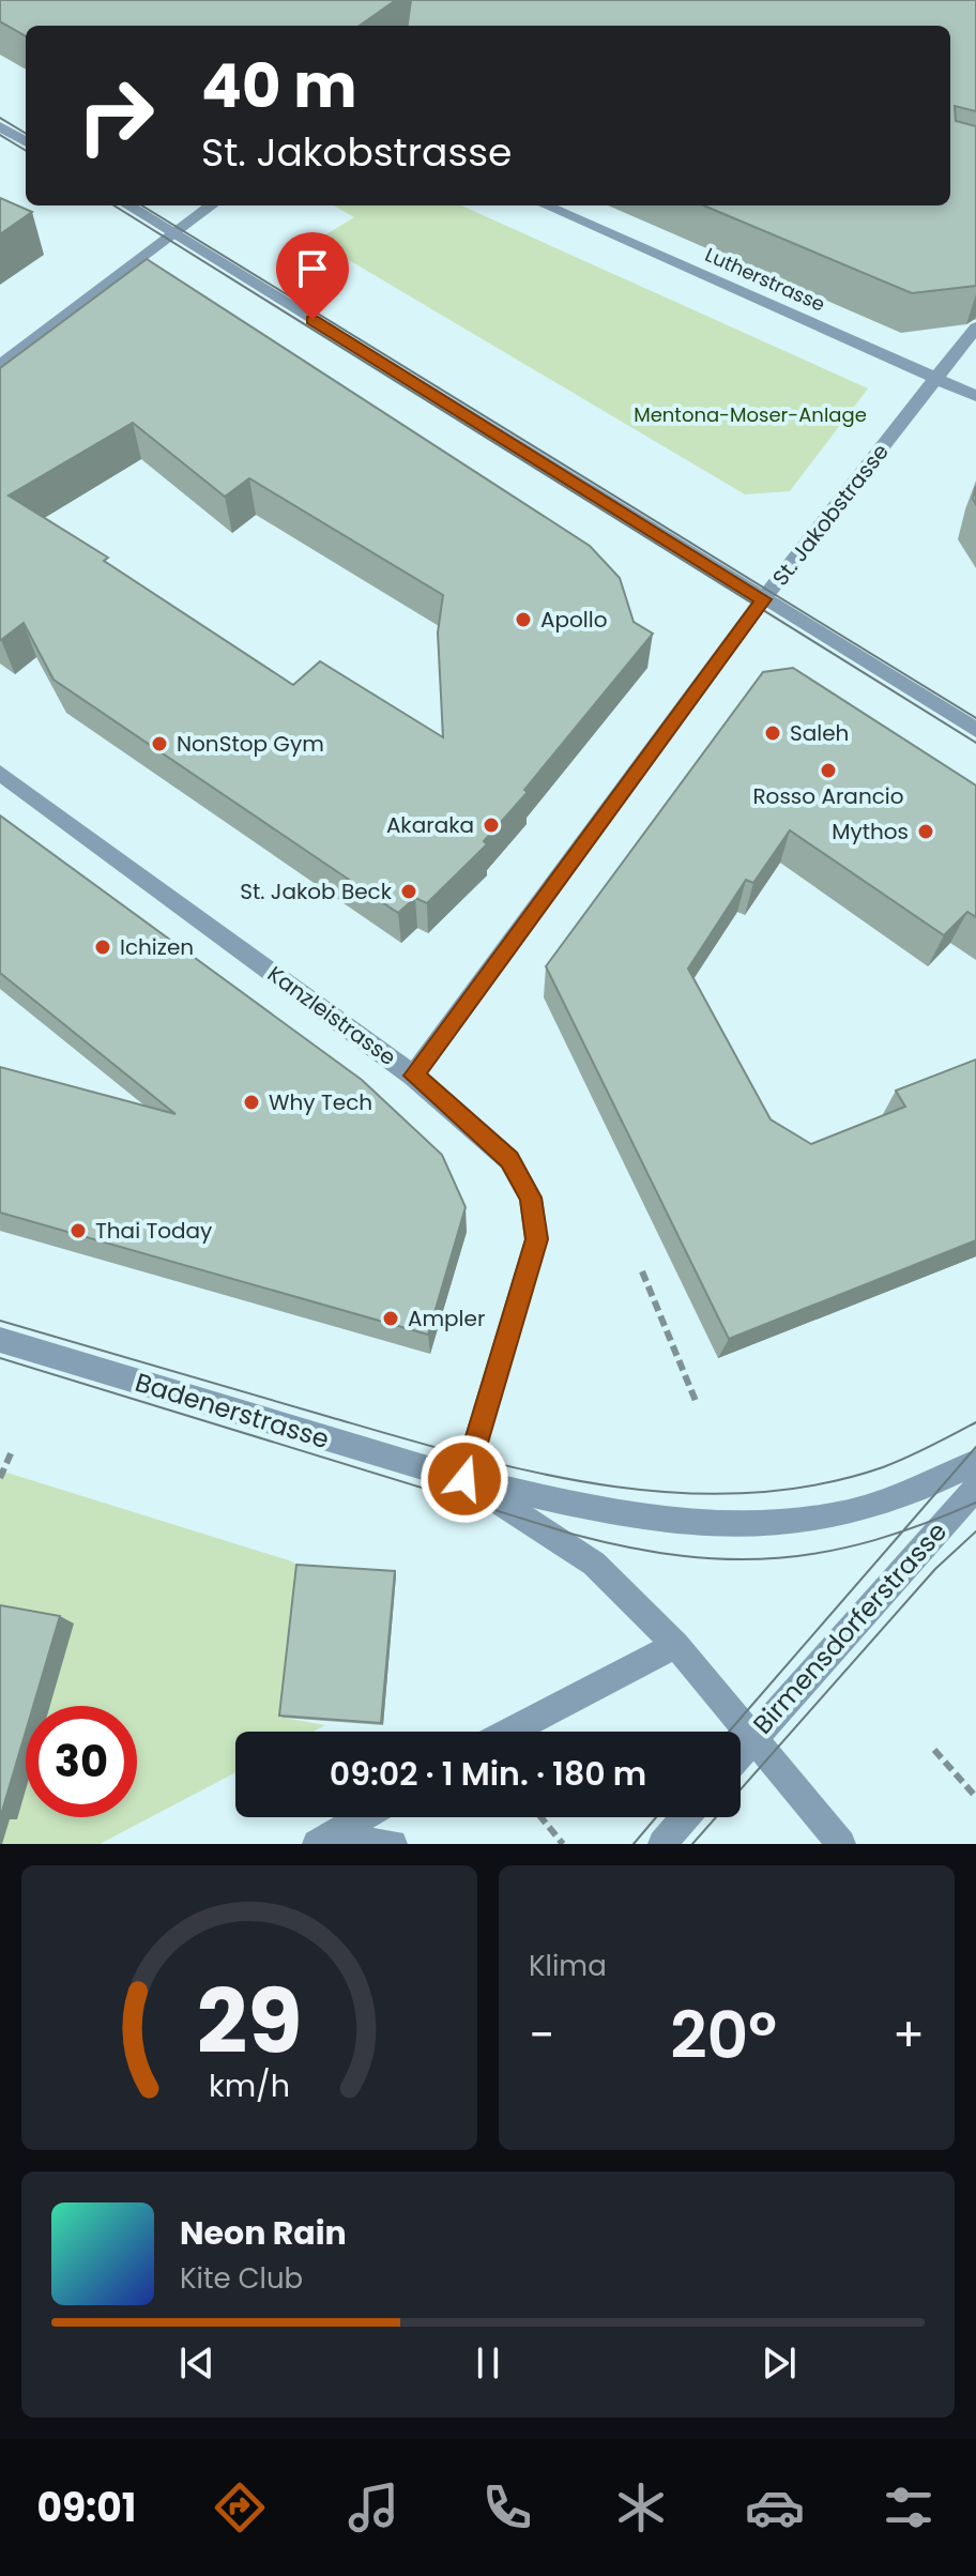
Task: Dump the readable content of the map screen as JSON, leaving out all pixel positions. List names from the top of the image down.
{
  "streets": {
    "street": [
      "Lutherstrasse",
      "St. Jakobstrasse",
      "Kanzleistrasse",
      "Badenerstrasse",
      "Birmensdorferstrasse"
    ]
  },
  "crossings": [
    ["Lutherstrasse", "St. Jakobstrasse"],
    ["St. Jakobstrasse", "Kanzleistrasse"],
    ["Kanzleistrasse", "Badenerstrasse"],
    ["Badenerstrasse", "Birmensdorferstrasse"]
  ],
  "parks": ["Mentona-Moser-Anlage"],
  "places": [
    "Apollo",
    "Saleh",
    "NonStop Gym",
    "Rosso Arancio",
    "Akaraka",
    "Mythos",
    "St. Jakob Beck",
    "Ichizen",
    "Why Tech",
    "Thai Today",
    "Ampler"
  ],
  "page": {
    "turn": ["40 m", "St. Jakobstrasse"],
    "limit": "30",
    "trip": "09:02 · 1 Min. · 180 m",
    "tile": "Klima",
    "heat": ["−", "20°", "+"],
    "song": ["Neon Rain", "Kite Club"],
    "tabs": "09:01",
    "gauge": ["29", "km/h"]
  }
}
